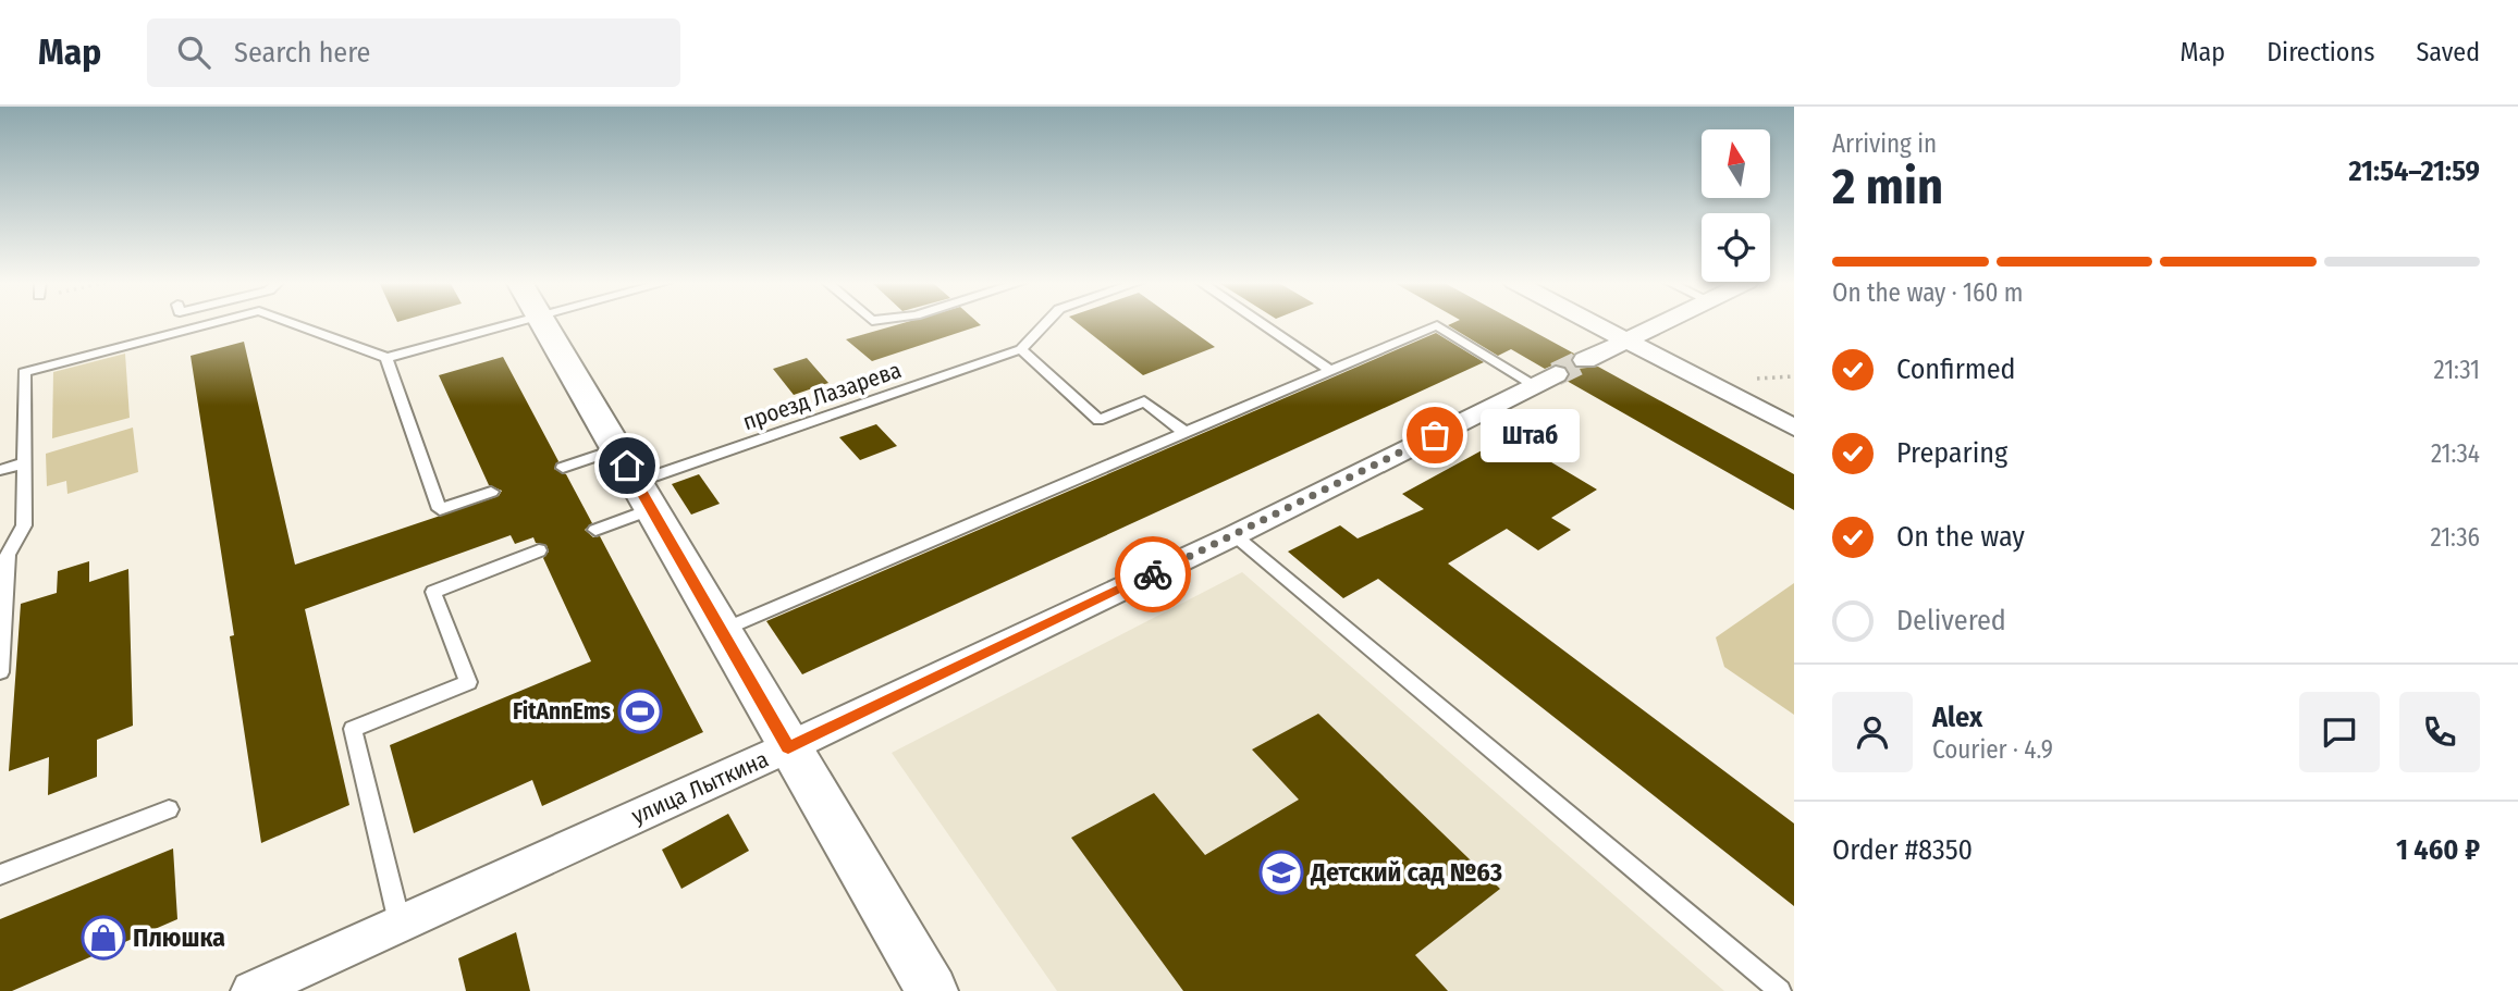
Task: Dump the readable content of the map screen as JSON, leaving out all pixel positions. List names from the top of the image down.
{
  "streets": {
    "street": ["улица Лыткина"],
    "lane": ["проезд Лазарева"]
  },
  "places": {
    "other": ["Штаб"],
    "sports": ["FitAnnEms"],
    "school or university": ["Детский сад №63"],
    "shop": ["Плюшка"]
  },
  "north": "top",
  "page": {
    "header": "Map",
    "search": "Search here",
    "nav": ["Map", "Directions", "Saved"],
    "heading": ["2 min", "Arriving in", "21:54–21:59"],
    "panel": [
      "Alex",
      "Courier · 4.9",
      "Order #8350",
      "1 460 ₽"
    ],
    "bar": "On the way · 160 m",
    "list": [
      ["Confirmed", "21:31"],
      ["Preparing", "21:34"],
      ["On the way", "21:36"],
      "Delivered"
    ],
    "bubble": "Штаб"
  }
}
